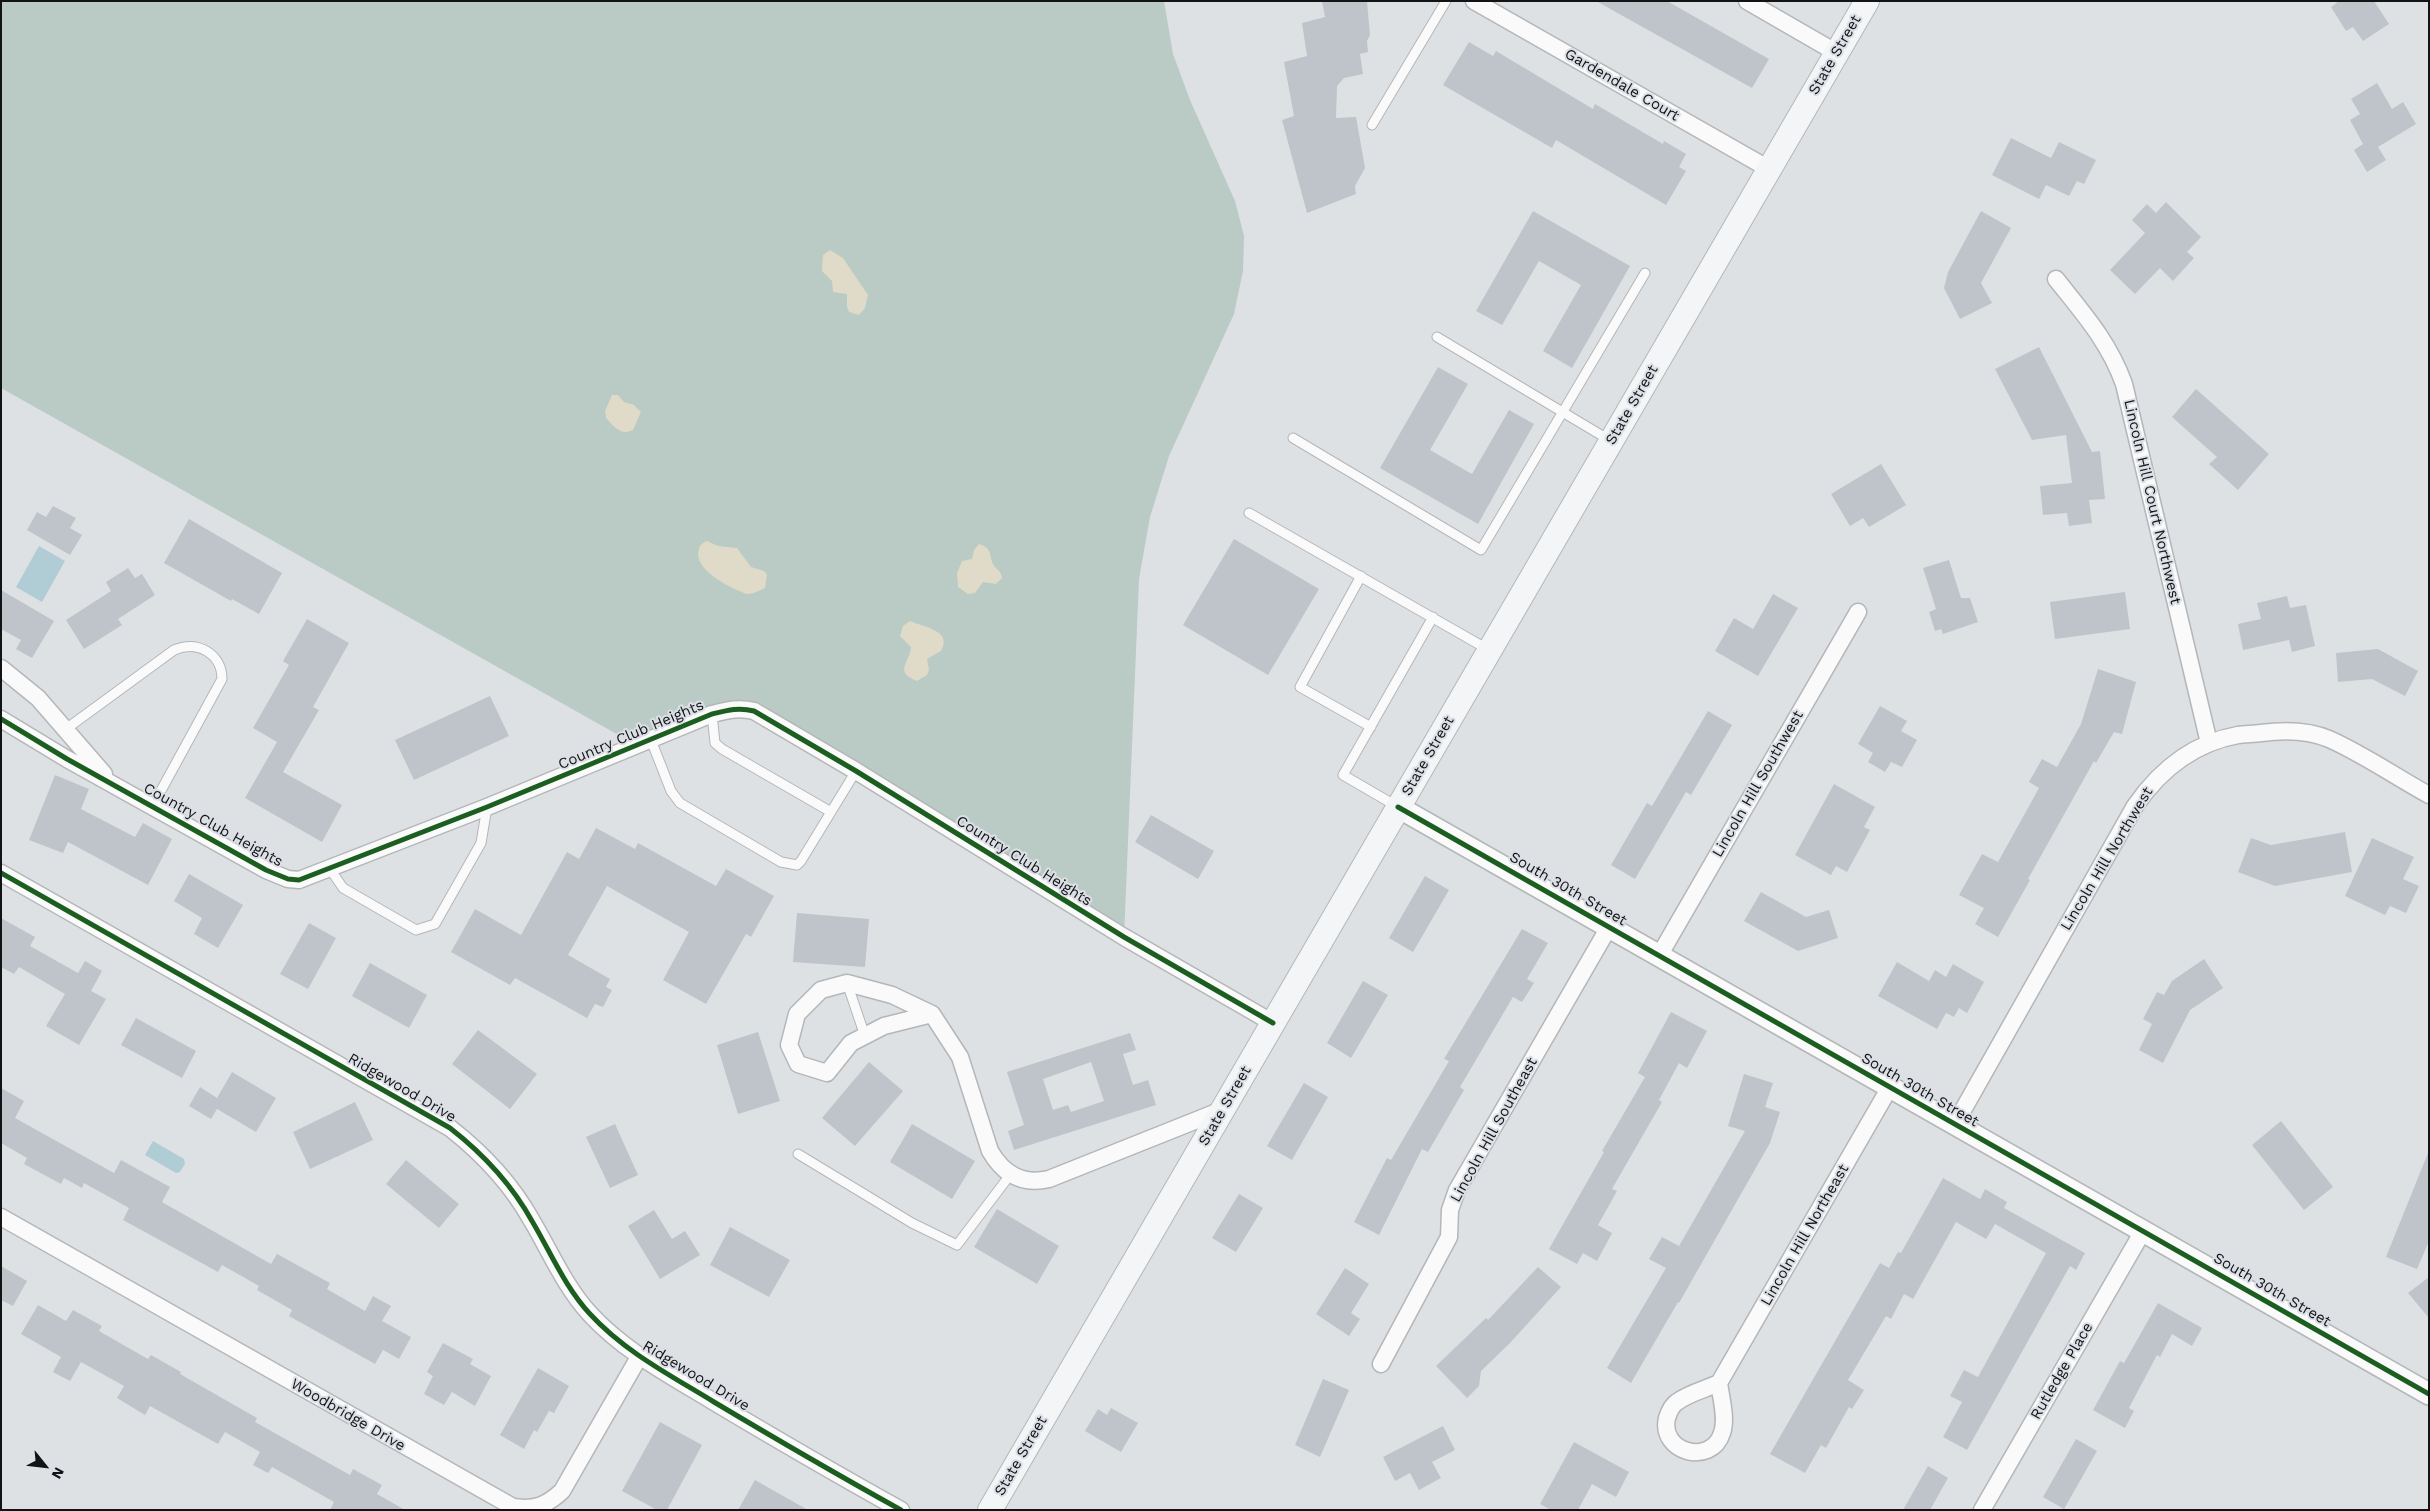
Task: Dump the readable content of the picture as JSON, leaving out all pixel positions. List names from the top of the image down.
{
  "streets": {
    "main road": ["State Street"],
    "street": [
      "Gardendale Court",
      "Lincoln Hill Court Northwest",
      "Country Club Heights",
      "Lincoln Hill Southwest",
      "Lincoln Hill Northwest",
      "South 30th Street",
      "Ridgewood Drive",
      "Lincoln Hill Southeast",
      "Lincoln Hill Northeast",
      "Rutledge Place",
      "Woodbridge Drive"
    ]
  },
  "crossings": [
    ["State Street", "Gardendale Court"],
    ["State Street", "Country Club Heights"],
    ["State Street", "South 30th Street"],
    ["Lincoln Hill Court Northwest", "Lincoln Hill Northwest"],
    ["Lincoln Hill Southwest", "South 30th Street"],
    ["Lincoln Hill Northwest", "South 30th Street"],
    ["South 30th Street", "Lincoln Hill Southeast"],
    ["South 30th Street", "Lincoln Hill Northeast"],
    ["South 30th Street", "Rutledge Place"],
    ["Ridgewood Drive", "Woodbridge Drive"]
  ],
  "north": "bottom right"
}
